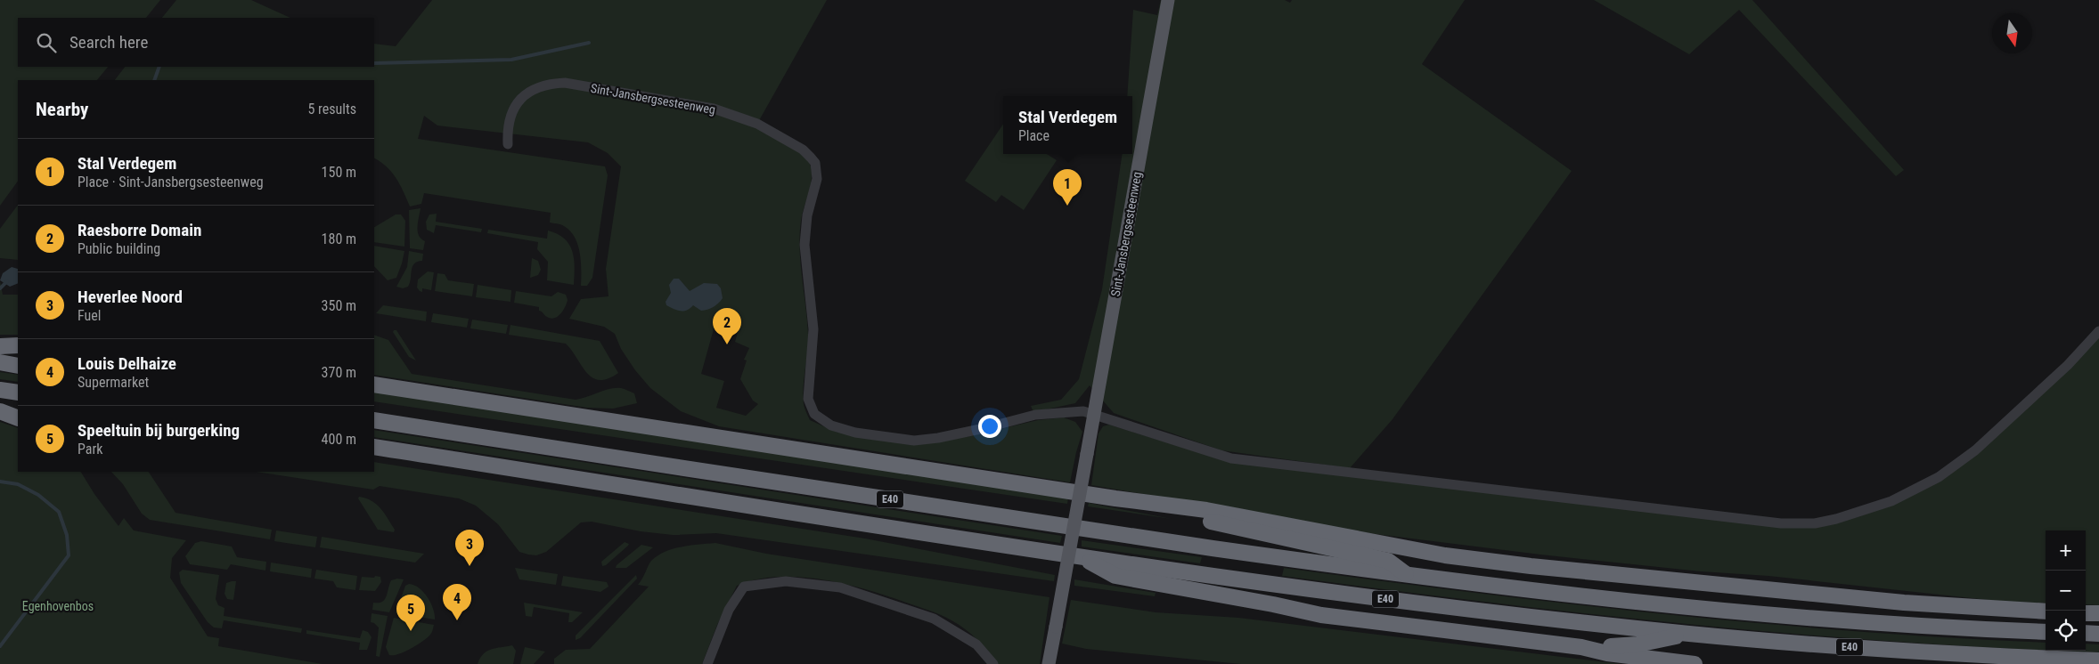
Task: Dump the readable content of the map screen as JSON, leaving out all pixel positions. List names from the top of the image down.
{
  "streets": {
    "highway": ["E40"],
    "main road": ["Sint-Jansbergsesteenweg"]
  },
  "parks": ["Egenhovenbos"],
  "north": "bottom",
  "page": {
    "search": "Search here",
    "heading": ["Nearby", "5 results"],
    "popup": ["Stal Verdegem", "Place"],
    "list": [
      {
        "mark": "1",
        "name": "Stal Verdegem",
        "note": "Place · Sint-Jansbergsesteenweg",
        "value": "150 m"
      },
      {
        "mark": "2",
        "name": "Raesborre Domain",
        "note": "Public building",
        "value": "180 m"
      },
      {
        "mark": "3",
        "name": "Heverlee Noord",
        "note": "Fuel",
        "value": "350 m"
      },
      {
        "mark": "4",
        "name": "Louis Delhaize",
        "note": "Supermarket",
        "value": "370 m"
      },
      {
        "mark": "5",
        "name": "Speeltuin bij burgerking",
        "note": "Park",
        "value": "400 m"
      }
    ],
    "pins": [
      "1",
      "2",
      "3",
      "4",
      "5"
    ],
    "map_buttons": ["+", "−"]
  }
}
